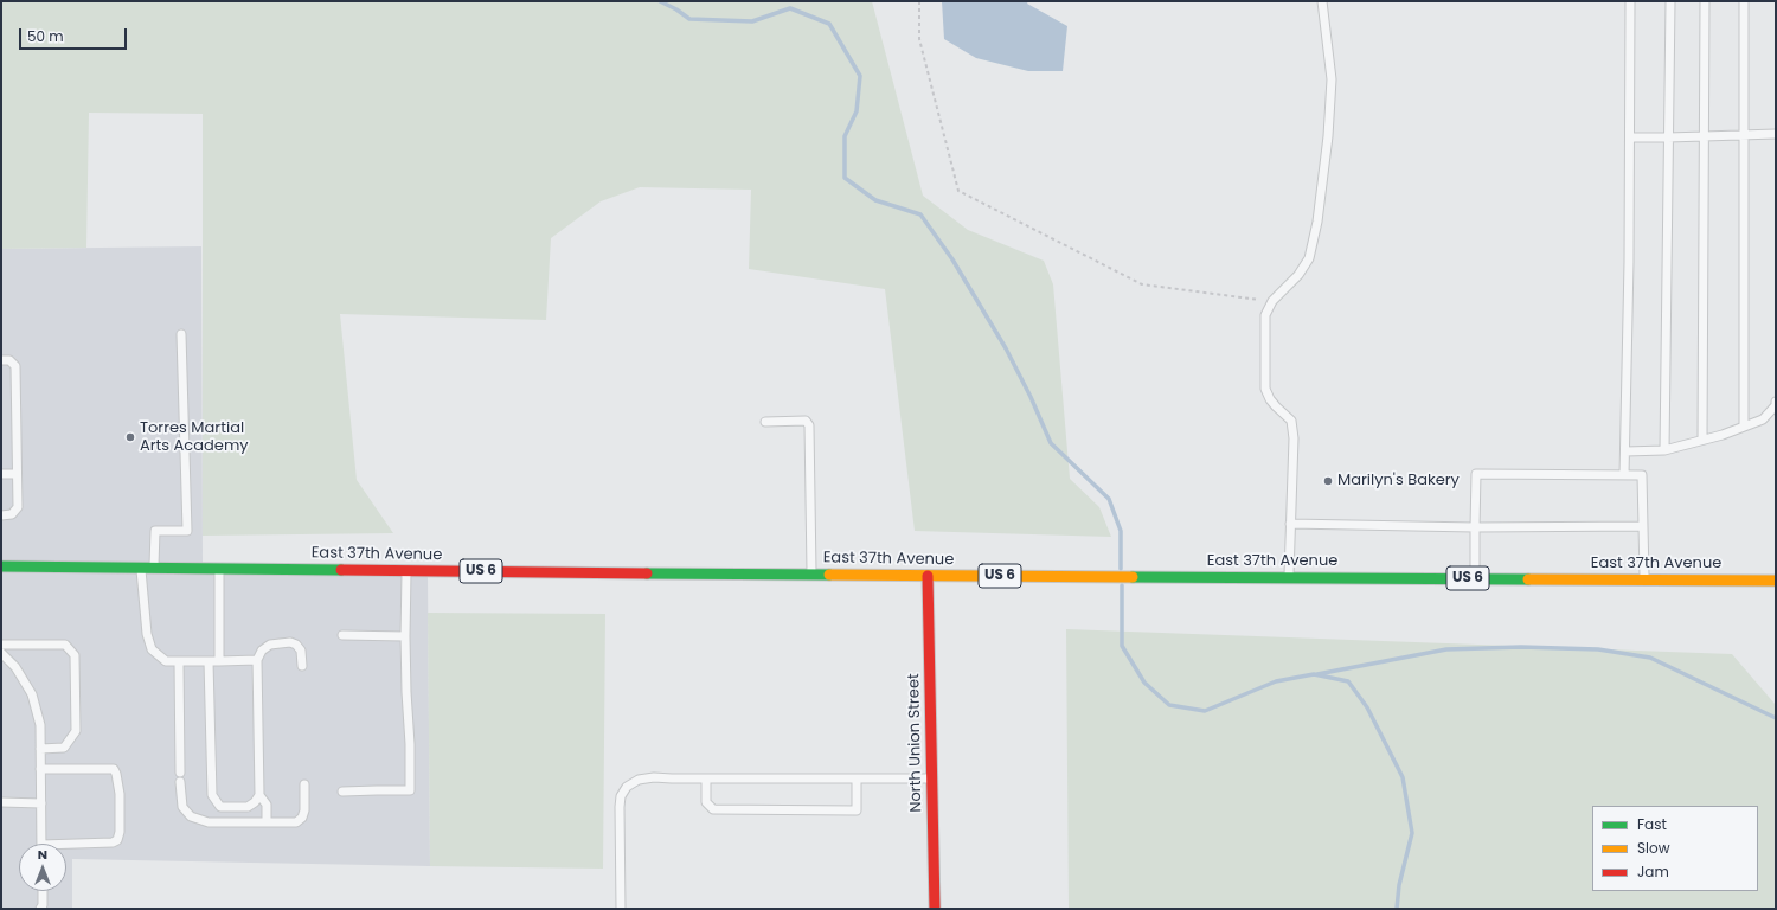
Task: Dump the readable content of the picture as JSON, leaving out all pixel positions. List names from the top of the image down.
{
  "streets": {
    "main road": ["East 37th Avenue", "US 6", "North Union Street"]
  },
  "crossings": [
    ["East 37th Avenue", "North Union Street"]
  ],
  "places": ["Torres Martial Arts Academy", "Marilyn's Bakery"],
  "legend": ["Fast", "Slow", "Jam"],
  "scale_bar": "50 m",
  "north": "top"
}
